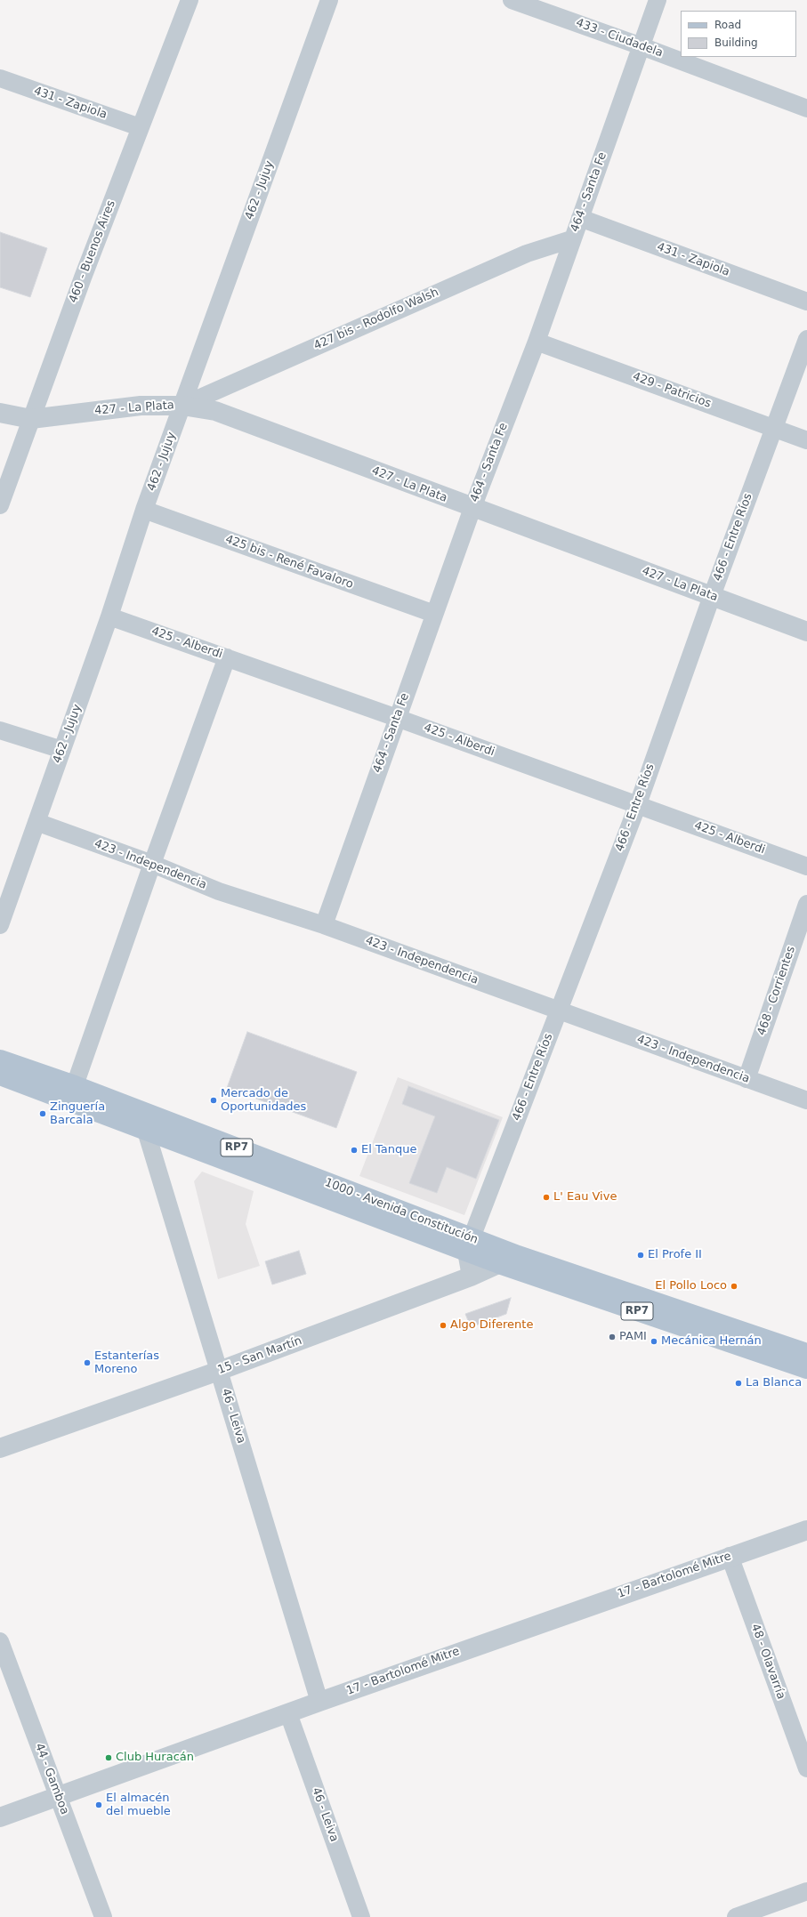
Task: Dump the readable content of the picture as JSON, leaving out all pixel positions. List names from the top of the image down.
{
  "streets": {
    "main road": ["RP7", "1000 - Avenida Constitución"],
    "street": [
      "433 - Ciudadela",
      "431 - Zapiola",
      "462 - Jujuy",
      "464 - Santa Fe",
      "460 - Buenos Aires",
      "427 bis - Rodolfo Walsh",
      "429 - Patricios",
      "427 - La Plata",
      "466 - Entre Ríos",
      "425 bis - René Favaloro",
      "425 - Alberdi",
      "423 - Independencia",
      "468 - Corrientes",
      "15 - San Martín",
      "46 - Leiva",
      "17 - Bartolomé Mitre",
      "48 - Olavarría",
      "44 - Gamboa"
    ]
  },
  "crossings": [
    ["433 - Ciudadela", "464 - Santa Fe"],
    ["431 - Zapiola", "464 - Santa Fe"],
    ["431 - Zapiola", "460 - Buenos Aires"],
    ["462 - Jujuy", "427 bis - Rodolfo Walsh"],
    ["462 - Jujuy", "427 - La Plata"],
    ["462 - Jujuy", "425 bis - René Favaloro"],
    ["462 - Jujuy", "425 - Alberdi"],
    ["462 - Jujuy", "423 - Independencia"],
    ["464 - Santa Fe", "427 bis - Rodolfo Walsh"],
    ["464 - Santa Fe", "429 - Patricios"],
    ["464 - Santa Fe", "427 - La Plata"],
    ["464 - Santa Fe", "425 bis - René Favaloro"],
    ["464 - Santa Fe", "425 - Alberdi"],
    ["464 - Santa Fe", "423 - Independencia"],
    ["460 - Buenos Aires", "427 - La Plata"],
    ["427 bis - Rodolfo Walsh", "427 - La Plata"],
    ["429 - Patricios", "466 - Entre Ríos"],
    ["427 - La Plata", "466 - Entre Ríos"],
    ["466 - Entre Ríos", "425 - Alberdi"],
    ["466 - Entre Ríos", "423 - Independencia"],
    ["466 - Entre Ríos", "1000 - Avenida Constitución"],
    ["423 - Independencia", "468 - Corrientes"],
    ["1000 - Avenida Constitución", "15 - San Martín"],
    ["1000 - Avenida Constitución", "46 - Leiva"],
    ["15 - San Martín", "46 - Leiva"],
    ["46 - Leiva", "17 - Bartolomé Mitre"],
    ["17 - Bartolomé Mitre", "48 - Olavarría"],
    ["17 - Bartolomé Mitre", "44 - Gamboa"]
  ],
  "places": [
    "Mercado de Oportunidades",
    "Zinguería Barcala",
    "El Tanque",
    "L' Eau Vive",
    "El Profe II",
    "El Pollo Loco",
    "Algo Diferente",
    "PAMI",
    "Mecánica Hernán",
    "Estanterías Moreno",
    "La Blanca",
    "Club Huracán",
    "El almacén del mueble"
  ],
  "legend": ["Road", "Building"]
}
